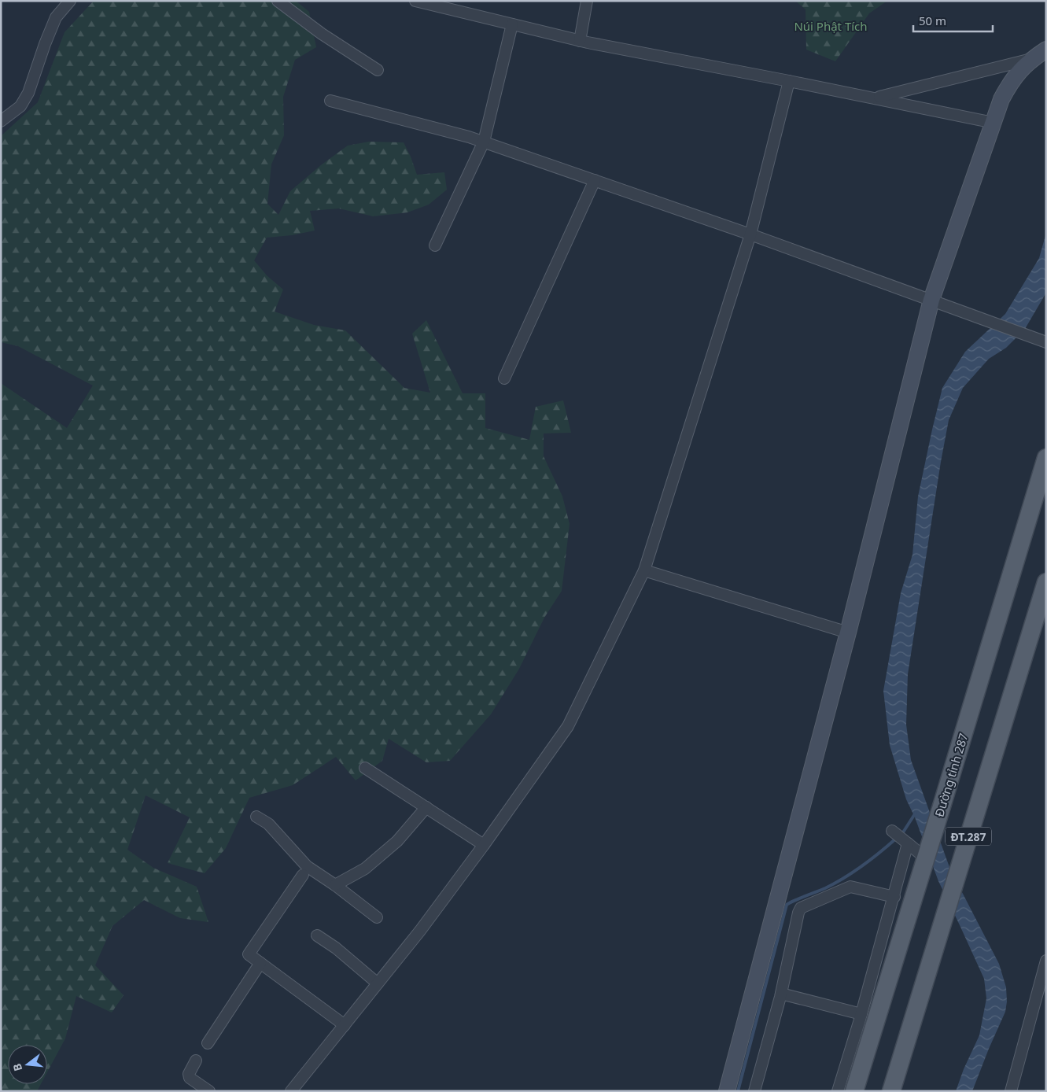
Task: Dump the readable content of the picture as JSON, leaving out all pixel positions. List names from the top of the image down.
{
  "streets": {
    "main road": ["Đường tỉnh 287", "ĐT.287"]
  },
  "parks": ["Núi Phật Tích"],
  "scale_bar": "50 m",
  "north": "left"
}
